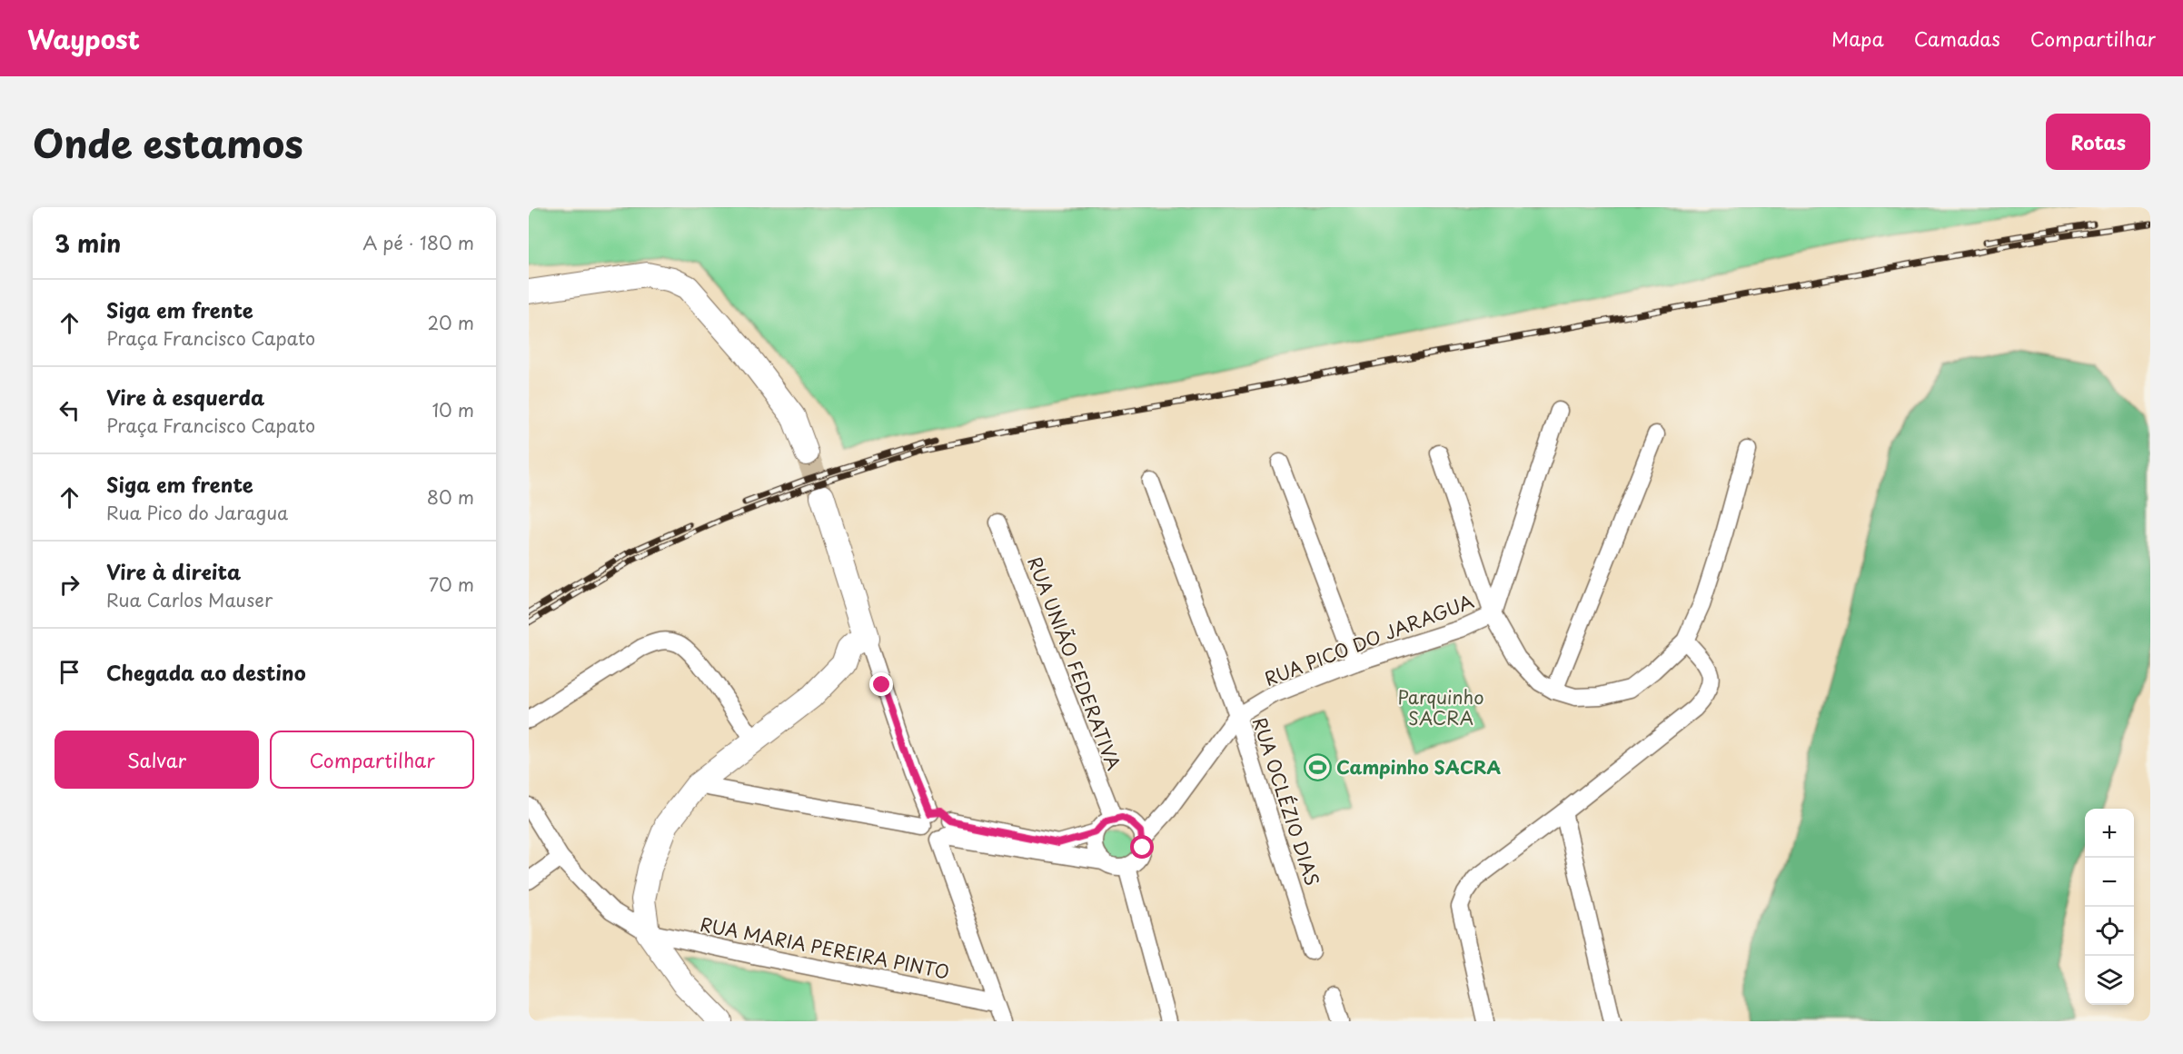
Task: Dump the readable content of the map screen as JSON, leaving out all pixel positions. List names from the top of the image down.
{
  "streets": {
    "street": [
      "RUA PICO DO JARAGUA",
      "RUA UNIÃO FEDERATIVA",
      "RUA OCLÉZIO DIAS",
      "RUA MARIA PEREIRA PINTO"
    ]
  },
  "crossings": [
    ["RUA PICO DO JARAGUA", "RUA UNIÃO FEDERATIVA"],
    ["RUA PICO DO JARAGUA", "RUA OCLÉZIO DIAS"]
  ],
  "parks": ["Parquinho SACRA"],
  "places": {
    "sports": ["Campinho SACRA"]
  },
  "page": {
    "header": "Waypost",
    "nav": ["Mapa", "Camadas", "Compartilhar"],
    "title": "Onde estamos",
    "buttons": [
      "Rotas",
      ["Salvar", "Compartilhar"]
    ],
    "heading": ["3 min", "A pé · 180 m"],
    "list": [
      ["Siga em frente", "Praça Francisco Capato", "20 m"],
      ["Vire à esquerda", "Praça Francisco Capato", "10 m"],
      ["Siga em frente", "Rua Pico do Jaragua", "80 m"],
      ["Vire à direita", "Rua Carlos Mauser", "70 m"],
      "Chegada ao destino"
    ],
    "map_buttons": ["+", "−"]
  }
}
